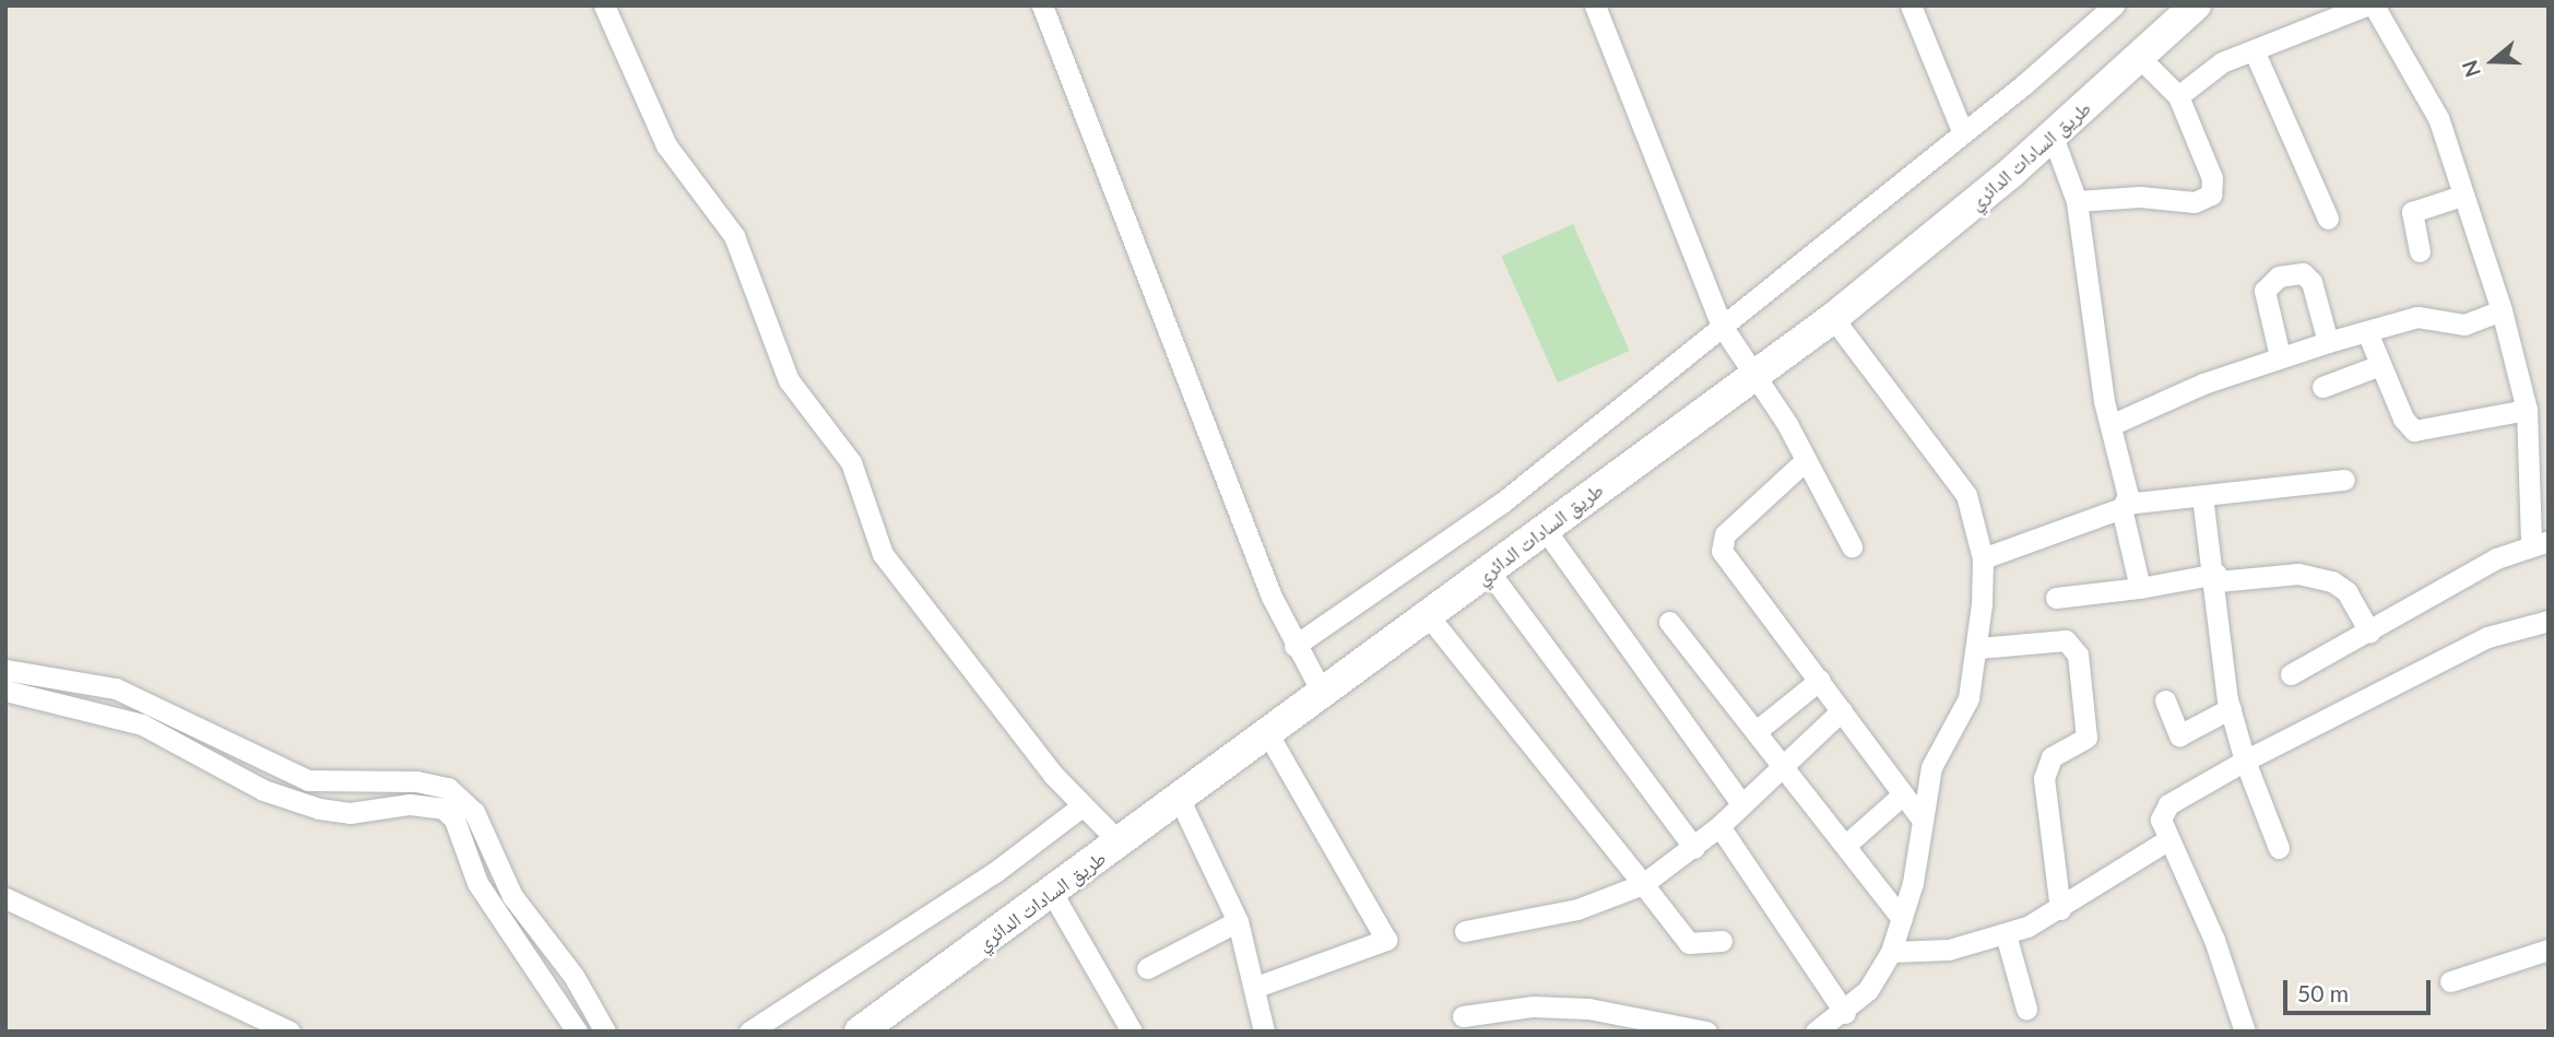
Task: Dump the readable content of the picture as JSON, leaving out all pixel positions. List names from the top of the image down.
{
  "streets": {
    "main road": ["طريق السادات الدائري"]
  },
  "scale_bar": "50 m",
  "north": "left"
}
